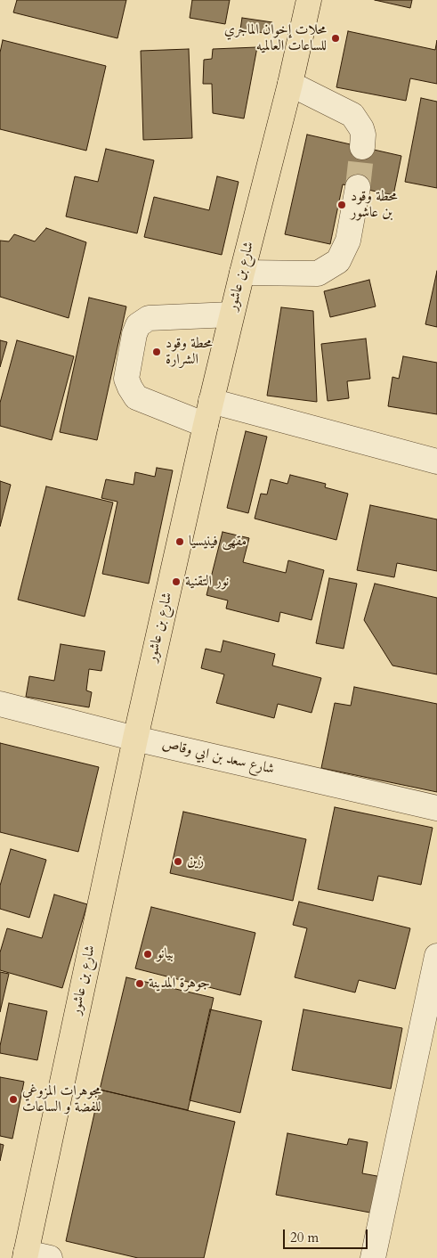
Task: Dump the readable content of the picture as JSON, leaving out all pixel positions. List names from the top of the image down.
{
  "streets": {
    "main road": ["شارع بن عاشور"],
    "street": ["شارع سعد بن ابي وقاص"]
  },
  "crossings": [
    ["شارع بن عاشور", "شارع سعد بن ابي وقاص"]
  ],
  "places": [
    "محلات إخوان الماجري للساعات العالميه",
    "محطة وقود بن عاشور",
    "محطة وقود الشرارة",
    "مقهى فينيسيا",
    "نور التقنية",
    "زين",
    "بيانو",
    "جوهرة المدينة",
    "مجوهرات المزوغي للفضة و الساعات"
  ],
  "scale_bar": "20 m"
}
